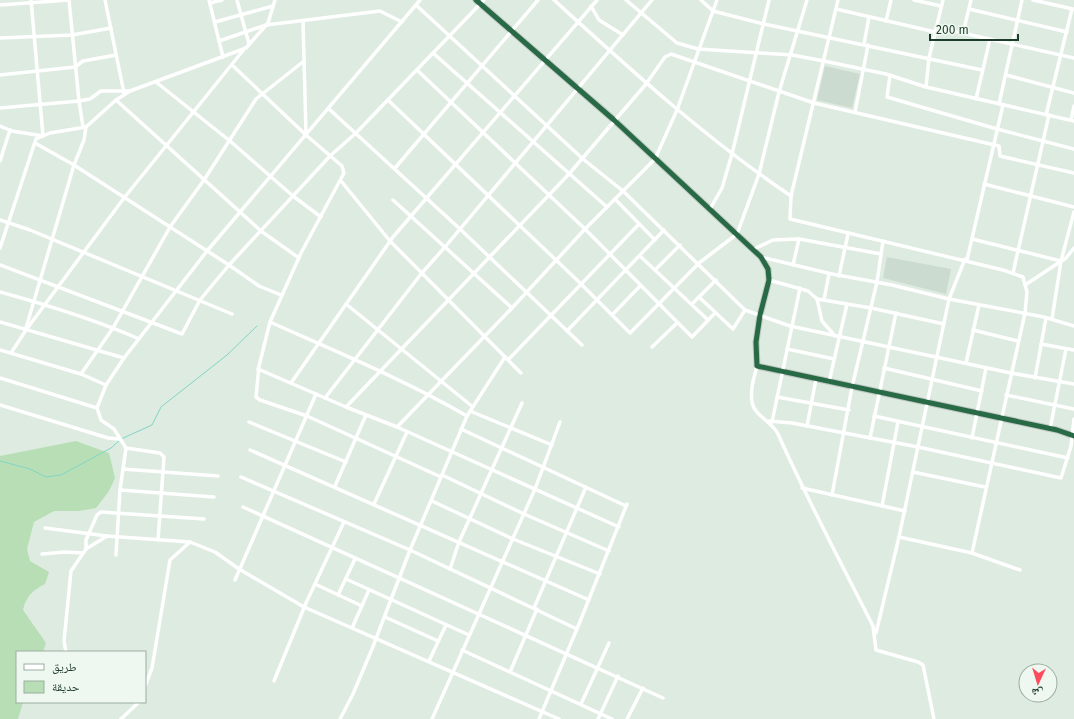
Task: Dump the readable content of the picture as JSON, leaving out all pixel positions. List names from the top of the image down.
{
  "legend": ["طريق", "حديقة"],
  "scale_bar": "200 m",
  "north": "bottom"
}
